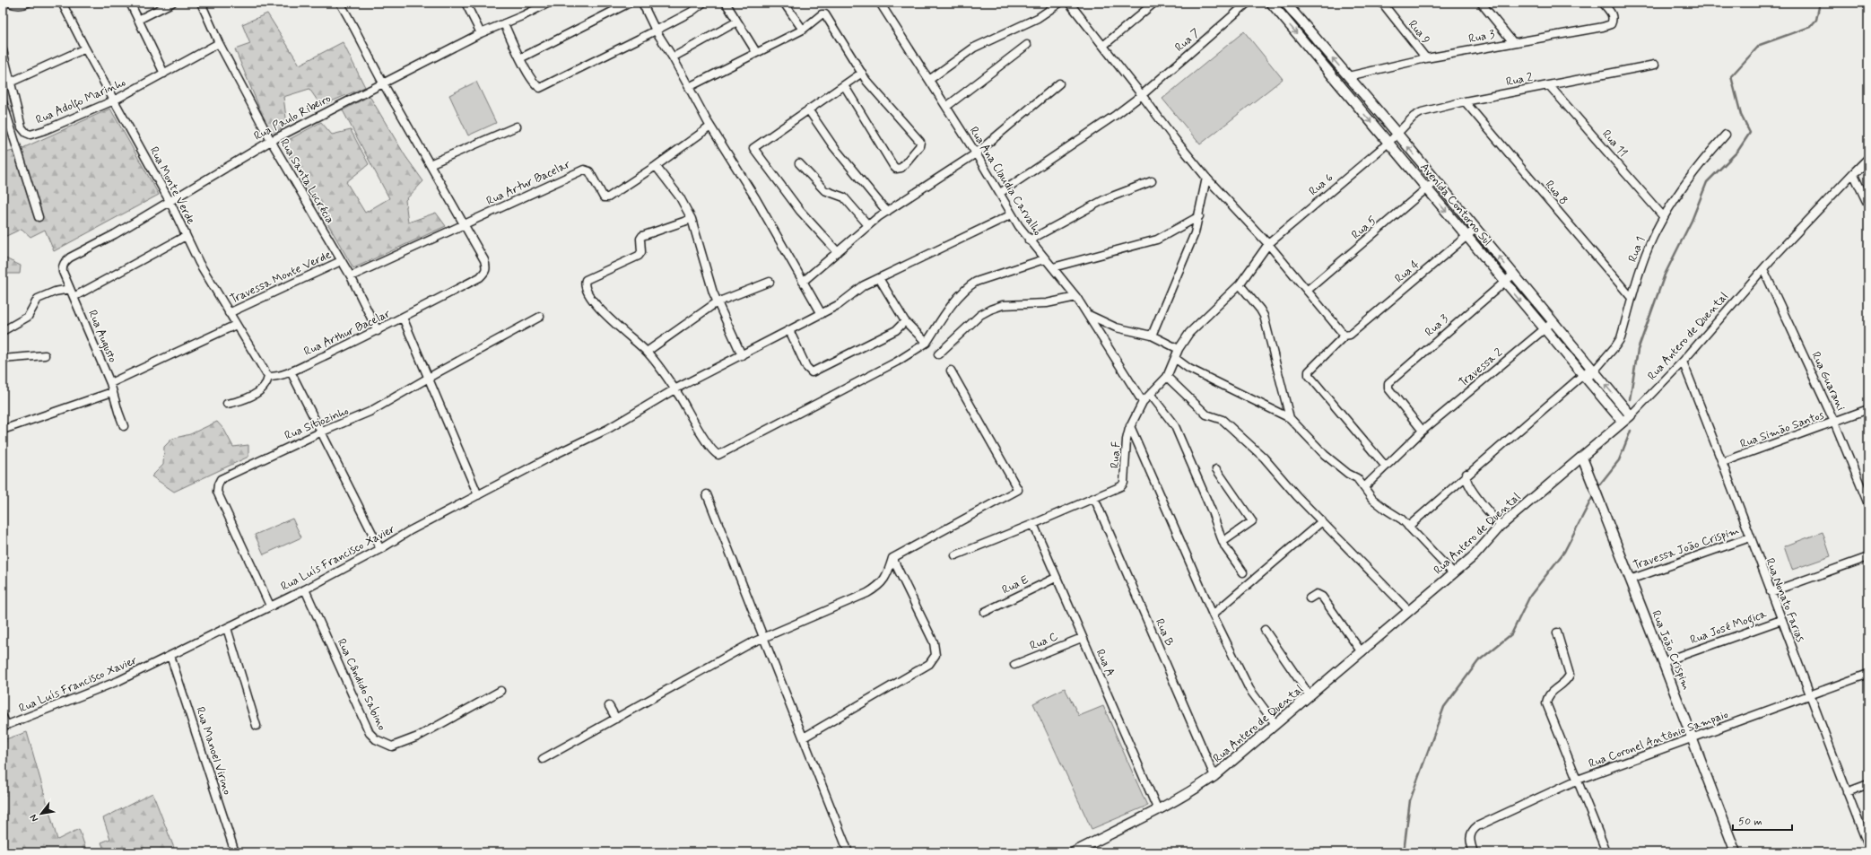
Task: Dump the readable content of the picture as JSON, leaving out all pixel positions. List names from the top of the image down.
{
  "streets": {
    "street": [
      "Rua 9",
      "Rua 3",
      "Rua 7",
      "Rua 2",
      "Rua Adolfo Marinho",
      "Rua Paulo Ribeiro",
      "Rua 11",
      "Rua Santa Lucrécia",
      "Rua Ana Claudia Carvalho",
      "Rua Artur Bacelar",
      "Rua 6",
      "Rua Monte Verde",
      "Rua 8",
      "Avenida Contorno Sul",
      "Rua 5",
      "Rua 1",
      "Rua 4",
      "Travessa Monte Verde",
      "Rua Arthur Bacelar",
      "Rua Augusto",
      "Rua Antero de Quental",
      "Travessa 2",
      "Rua Guarani",
      "Rua Sitiozinho",
      "Rua Simão Santos",
      "Rua F",
      "Travessa João Crispim",
      "Rua Luís Francisco Xavier",
      "Rua E",
      "Rua Nonato Farias",
      "Rua José Mogica",
      "Rua B",
      "Rua C",
      "Rua João Crispim",
      "Rua A",
      "Rua Cândido Sabino",
      "Rua Coronel Antônio Sampaio",
      "Rua Manoel Virino"
    ]
  },
  "crossings": [
    ["Rua 9", "Rua 3"],
    ["Rua 3", "Avenida Contorno Sul"],
    ["Rua 3", "Travessa 2"],
    ["Rua 7", "Rua Ana Claudia Carvalho"],
    ["Rua 2", "Rua 11"],
    ["Rua 2", "Rua 6"],
    ["Rua 2", "Rua 8"],
    ["Rua 2", "Avenida Contorno Sul"],
    ["Rua Adolfo Marinho", "Rua Santa Lucrécia"],
    ["Rua Adolfo Marinho", "Rua Monte Verde"],
    ["Rua Paulo Ribeiro", "Rua Santa Lucrécia"],
    ["Rua Paulo Ribeiro", "Rua Monte Verde"],
    ["Rua Paulo Ribeiro", "Rua Augusto"],
    ["Rua 11", "Rua 1"],
    ["Rua Santa Lucrécia", "Rua Artur Bacelar"],
    ["Rua Santa Lucrécia", "Travessa Monte Verde"],
    ["Rua Santa Lucrécia", "Rua Arthur Bacelar"],
    ["Rua Ana Claudia Carvalho", "Rua F"],
    ["Rua Ana Claudia Carvalho", "Rua Luís Francisco Xavier"],
    ["Rua Artur Bacelar", "Rua Arthur Bacelar"],
    ["Rua 6", "Avenida Contorno Sul"],
    ["Rua 6", "Rua F"],
    ["Rua Monte Verde", "Travessa Monte Verde"],
    ["Rua Monte Verde", "Rua Arthur Bacelar"],
    ["Rua 8", "Rua 1"],
    ["Avenida Contorno Sul", "Rua 5"],
    ["Avenida Contorno Sul", "Rua 1"],
    ["Avenida Contorno Sul", "Rua 4"],
    ["Avenida Contorno Sul", "Rua Antero de Quental"],
    ["Avenida Contorno Sul", "Travessa 2"],
    ["Rua 4", "Travessa 2"],
    ["Rua Antero de Quental", "Rua Guarani"],
    ["Rua Antero de Quental", "Rua Nonato Farias"],
    ["Rua Antero de Quental", "Rua B"],
    ["Rua Antero de Quental", "Rua João Crispim"],
    ["Rua Antero de Quental", "Rua A"],
    ["Rua Guarani", "Rua Simão Santos"],
    ["Rua Sitiozinho", "Rua Luís Francisco Xavier"],
    ["Rua Simão Santos", "Rua Nonato Farias"],
    ["Rua F", "Rua B"],
    ["Rua F", "Rua A"],
    ["Travessa João Crispim", "Rua Nonato Farias"],
    ["Travessa João Crispim", "Rua João Crispim"],
    ["Rua Luís Francisco Xavier", "Rua Cândido Sabino"],
    ["Rua Luís Francisco Xavier", "Rua Manoel Virino"],
    ["Rua E", "Rua A"],
    ["Rua Nonato Farias", "Rua José Mogica"],
    ["Rua Nonato Farias", "Rua Coronel Antônio Sampaio"],
    ["Rua José Mogica", "Rua João Crispim"],
    ["Rua C", "Rua A"],
    ["Rua João Crispim", "Rua Coronel Antônio Sampaio"]
  ],
  "scale_bar": "50 m",
  "north": "bottom left"
}
